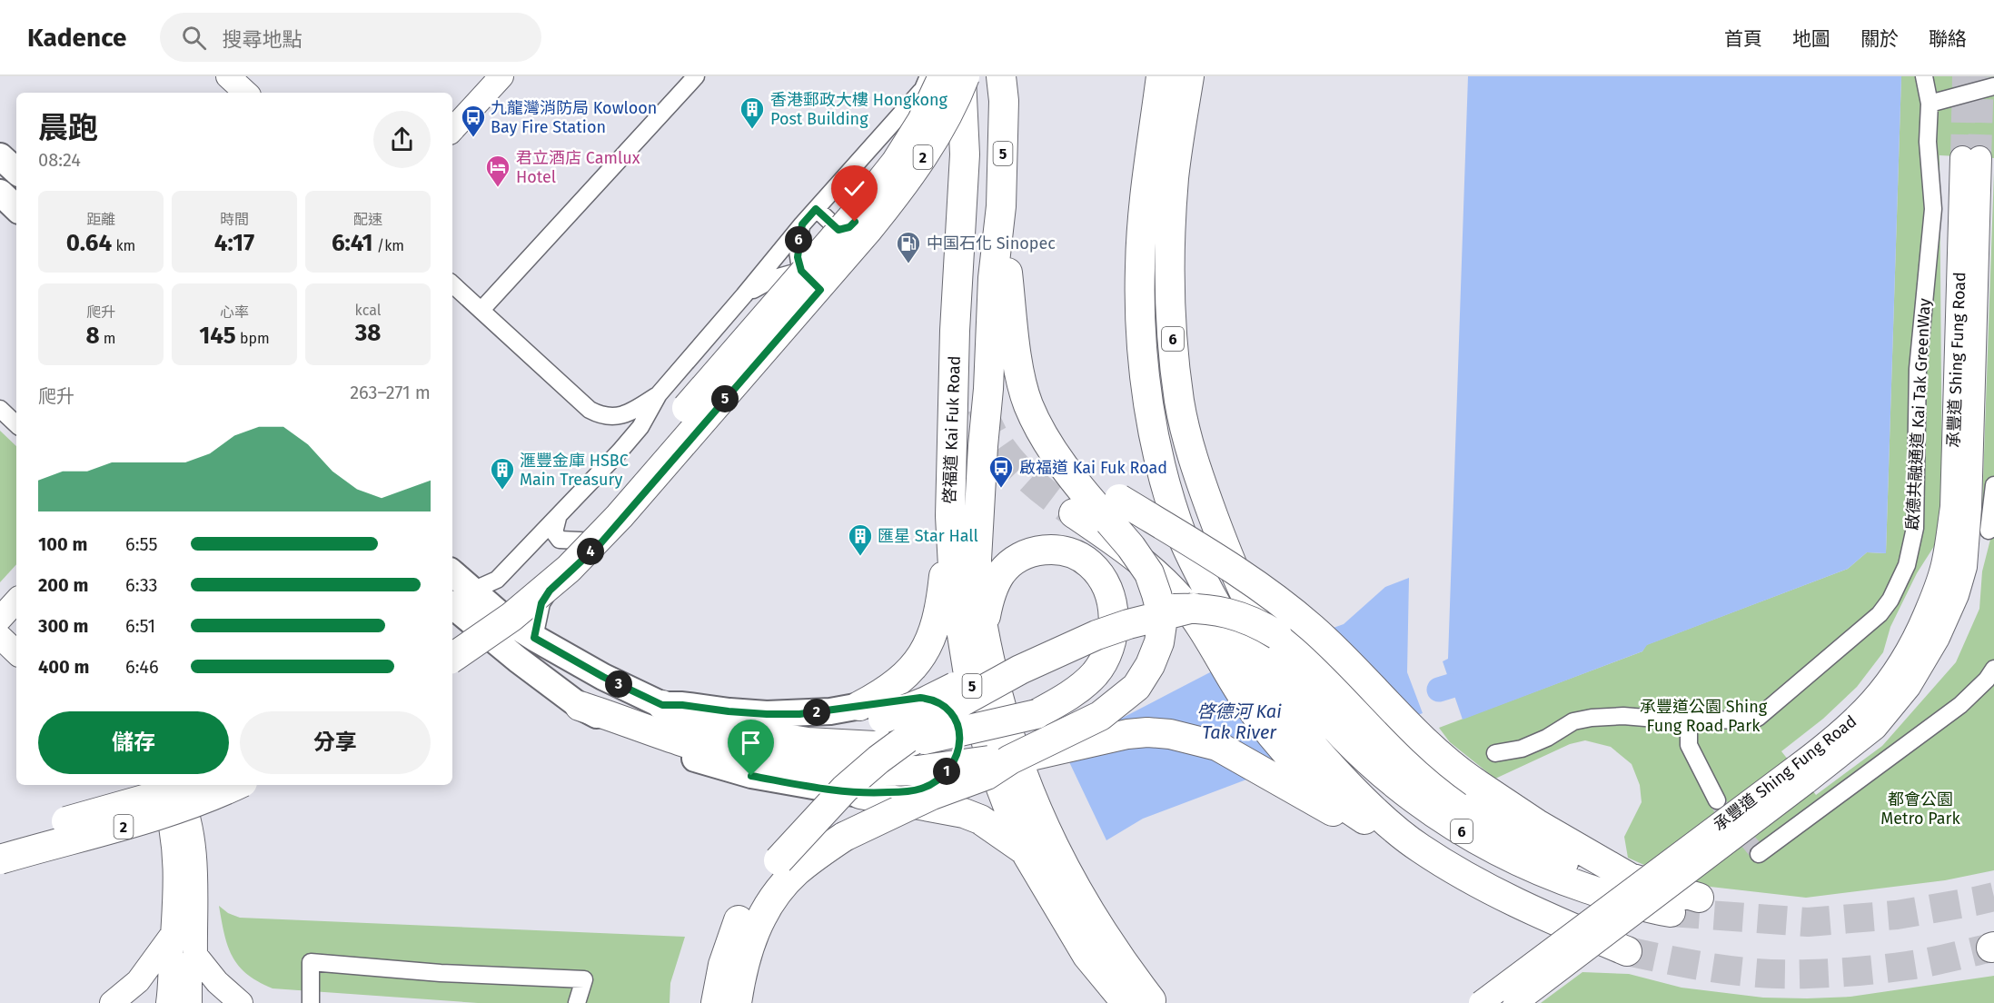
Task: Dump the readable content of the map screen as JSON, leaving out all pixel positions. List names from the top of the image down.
{
  "streets": {
    "highway": [
      "5",
      "2",
      "6",
      "啓福道 Kai Fuk Road"
    ],
    "main road": ["承豐道 Shing Fung Road"],
    "street": ["啟德共融通道 Kai Tak GreenWay"]
  },
  "crossings": [
    ["5", "啓福道 Kai Fuk Road"],
    ["2", "啓福道 Kai Fuk Road"]
  ],
  "water": ["啓德河 Kai Tak River"],
  "parks": ["承豐道公園 Shing Fung Road Park", "都會公園 Metro Park"],
  "places": {
    "building": ["香港郵政大樓 Hongkong Post Building", "滙豐金庫 HSBC Main Treasury", "匯星 Star Hall"],
    "bus stop": ["九龍灣消防局 Kowloon Bay Fire Station", "啟福道 Kai Fuk Road"],
    "hotel": ["君立酒店 Camlux Hotel"],
    "fuel station": ["中国石化 Sinopec"]
  },
  "page": {
    "header": "Kadence",
    "search": "搜尋地點",
    "nav": [
      "首頁",
      "地圖",
      "關於",
      "聯絡"
    ],
    "heading": ["晨跑", "08:24"],
    "stats": [
      ["距離", "0.64 km"],
      ["時間", "4:17"],
      ["配速", "6:41 /km"],
      ["爬升", "8 m"],
      ["心率", "145 bpm"],
      ["kcal", "38"]
    ],
    "pins": [
      "6",
      "5",
      "4",
      "3",
      "2",
      "1"
    ],
    "chart": ["爬升", "263–271 m"],
    "list": [
      {
        "name": "100 m",
        "note": "6:55"
      },
      {
        "name": "200 m",
        "note": "6:33"
      },
      {
        "name": "300 m",
        "note": "6:51"
      },
      {
        "name": "400 m",
        "note": "6:46"
      }
    ],
    "buttons": ["儲存", "分享"]
  }
}
